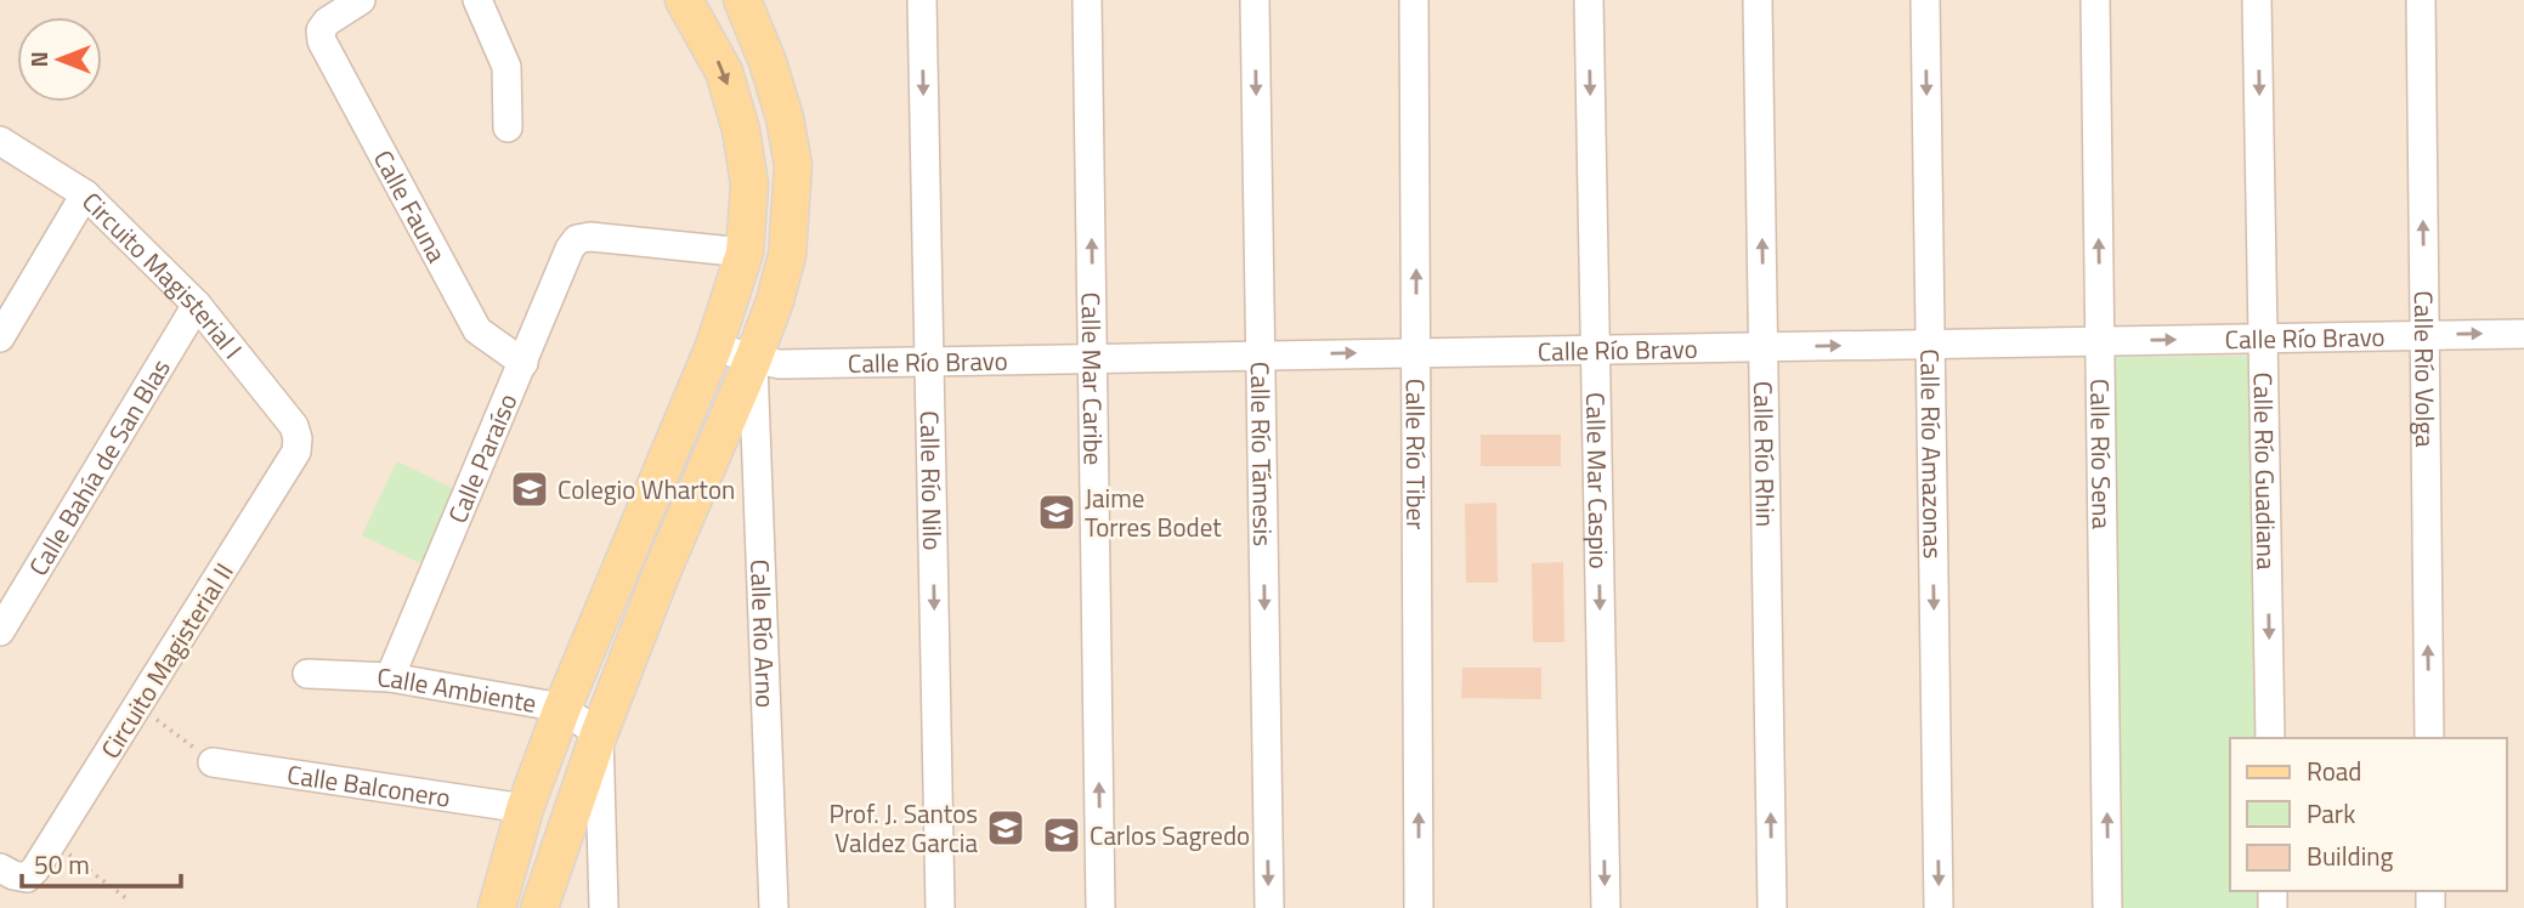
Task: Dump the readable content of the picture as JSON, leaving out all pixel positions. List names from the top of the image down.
{
  "streets": {
    "street": [
      "Calle Fauna",
      "Circuito Magisterial I",
      "Calle Río Bravo",
      "Calle Río Volga",
      "Calle Mar Caribe",
      "Calle Río Támesis",
      "Calle Río Tiber",
      "Calle Río Rhin",
      "Calle Río Amazonas",
      "Calle Río Sena",
      "Calle Paraíso",
      "Calle Bahía de San Blas",
      "Calle Río Guadiana",
      "Calle Río Nilo",
      "Calle Mar Caspio",
      "Calle Río Arno",
      "Circuito Magisterial II",
      "Calle Ambiente",
      "Calle Balconero"
    ]
  },
  "crossings": [
    ["Calle Fauna", "Calle Paraíso"],
    ["Circuito Magisterial I", "Calle Bahía de San Blas"],
    ["Circuito Magisterial I", "Circuito Magisterial II"],
    ["Calle Río Bravo", "Calle Río Volga"],
    ["Calle Río Bravo", "Calle Mar Caribe"],
    ["Calle Río Bravo", "Calle Río Támesis"],
    ["Calle Río Bravo", "Calle Río Tiber"],
    ["Calle Río Bravo", "Calle Río Rhin"],
    ["Calle Río Bravo", "Calle Río Amazonas"],
    ["Calle Río Bravo", "Calle Río Sena"],
    ["Calle Río Bravo", "Calle Río Guadiana"],
    ["Calle Río Bravo", "Calle Río Nilo"],
    ["Calle Río Bravo", "Calle Mar Caspio"],
    ["Calle Río Bravo", "Calle Río Arno"],
    ["Calle Paraíso", "Calle Ambiente"]
  ],
  "one_way": [
    "Calle Río Volga",
    "Calle Mar Caribe",
    "Calle Río Támesis",
    "Calle Río Tiber",
    "Calle Río Rhin",
    "Calle Río Amazonas",
    "Calle Río Sena",
    "Calle Río Guadiana",
    "Calle Río Nilo",
    "Calle Mar Caspio"
  ],
  "places": {
    "school or university": [
      "Colegio Wharton",
      "Jaime Torres Bodet",
      "Prof. J. Santos Valdez Garcia",
      "Carlos Sagredo"
    ]
  },
  "legend": ["Road", "Park", "Building"],
  "scale_bar": "50 m",
  "north": "left"
}
